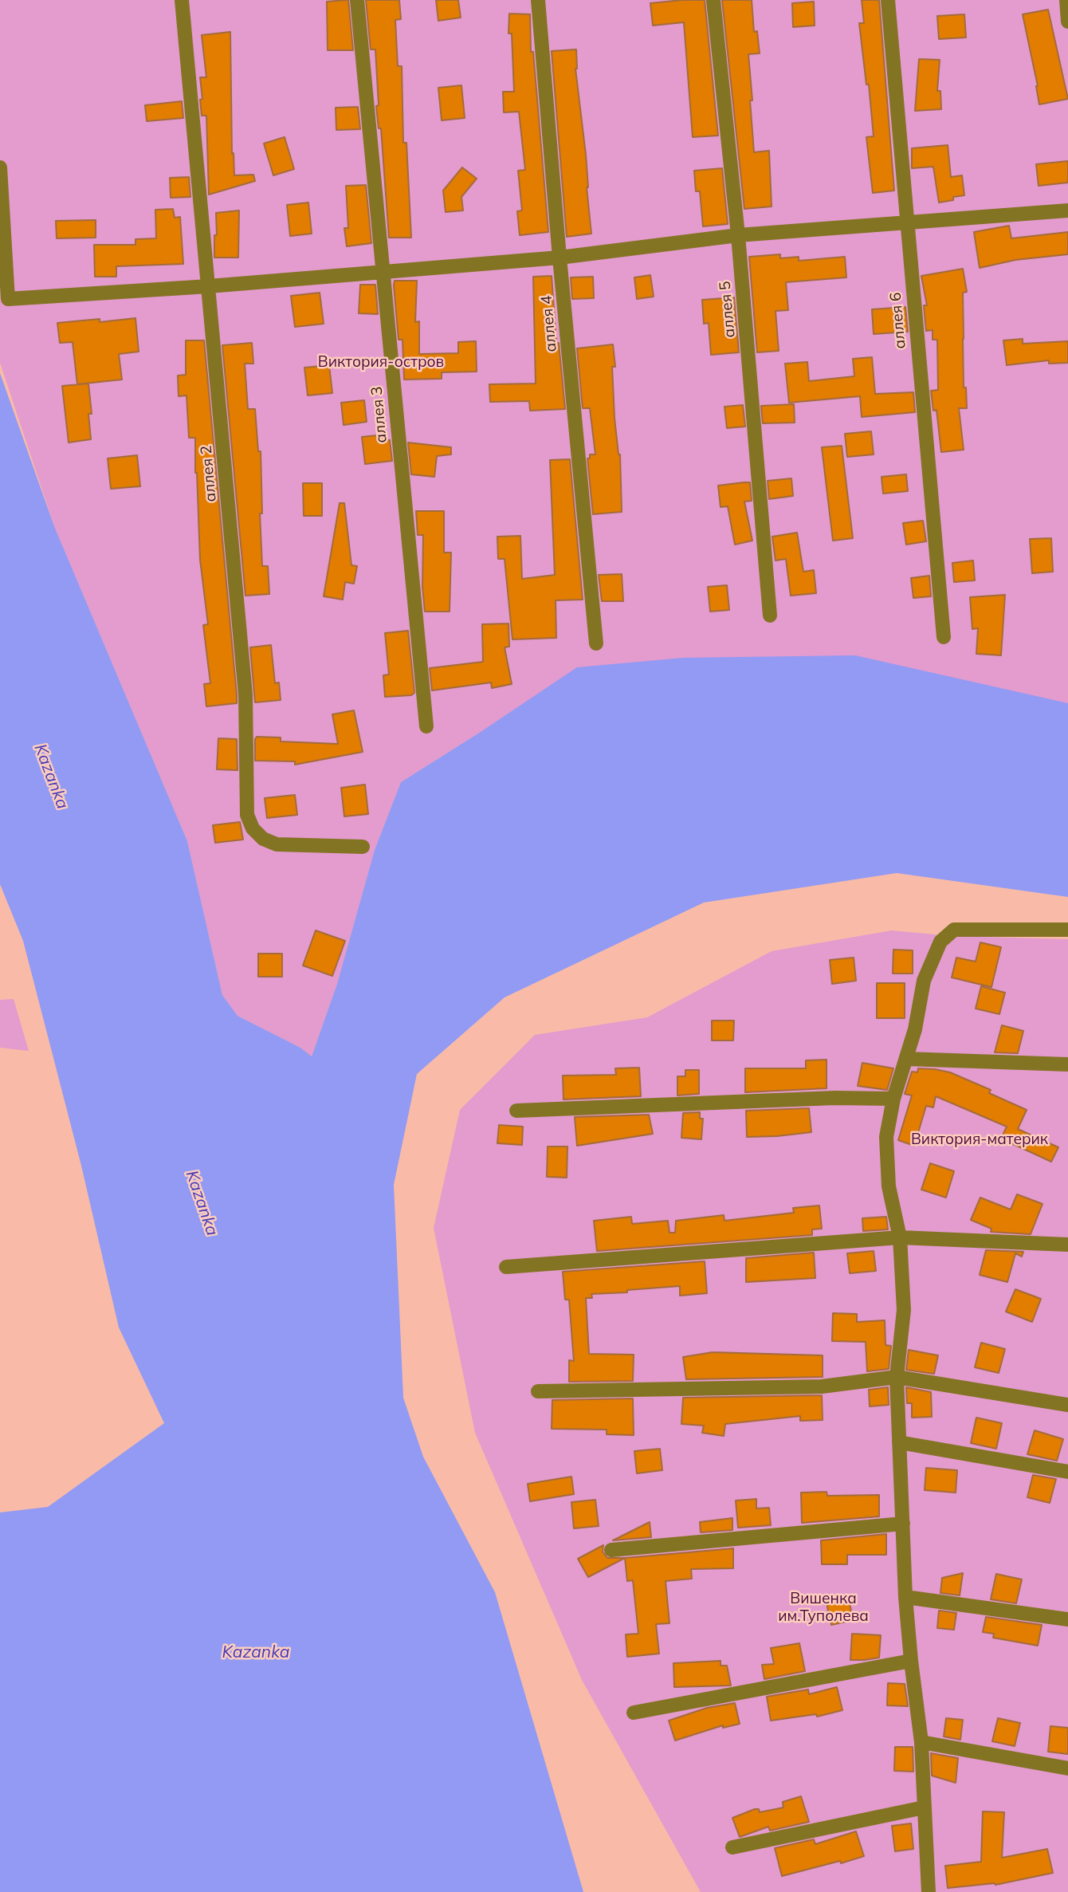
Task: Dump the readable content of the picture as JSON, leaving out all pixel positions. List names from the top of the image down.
{
  "streets": {
    "lane": [
      "аллея 5",
      "аллея 6",
      "аллея 4",
      "аллея 3",
      "аллея 2"
    ]
  },
  "water": ["Kazanka"],
  "parks": ["Виктория-остров", "Виктория-материк", "Вишенка им.Туполева"]
}
